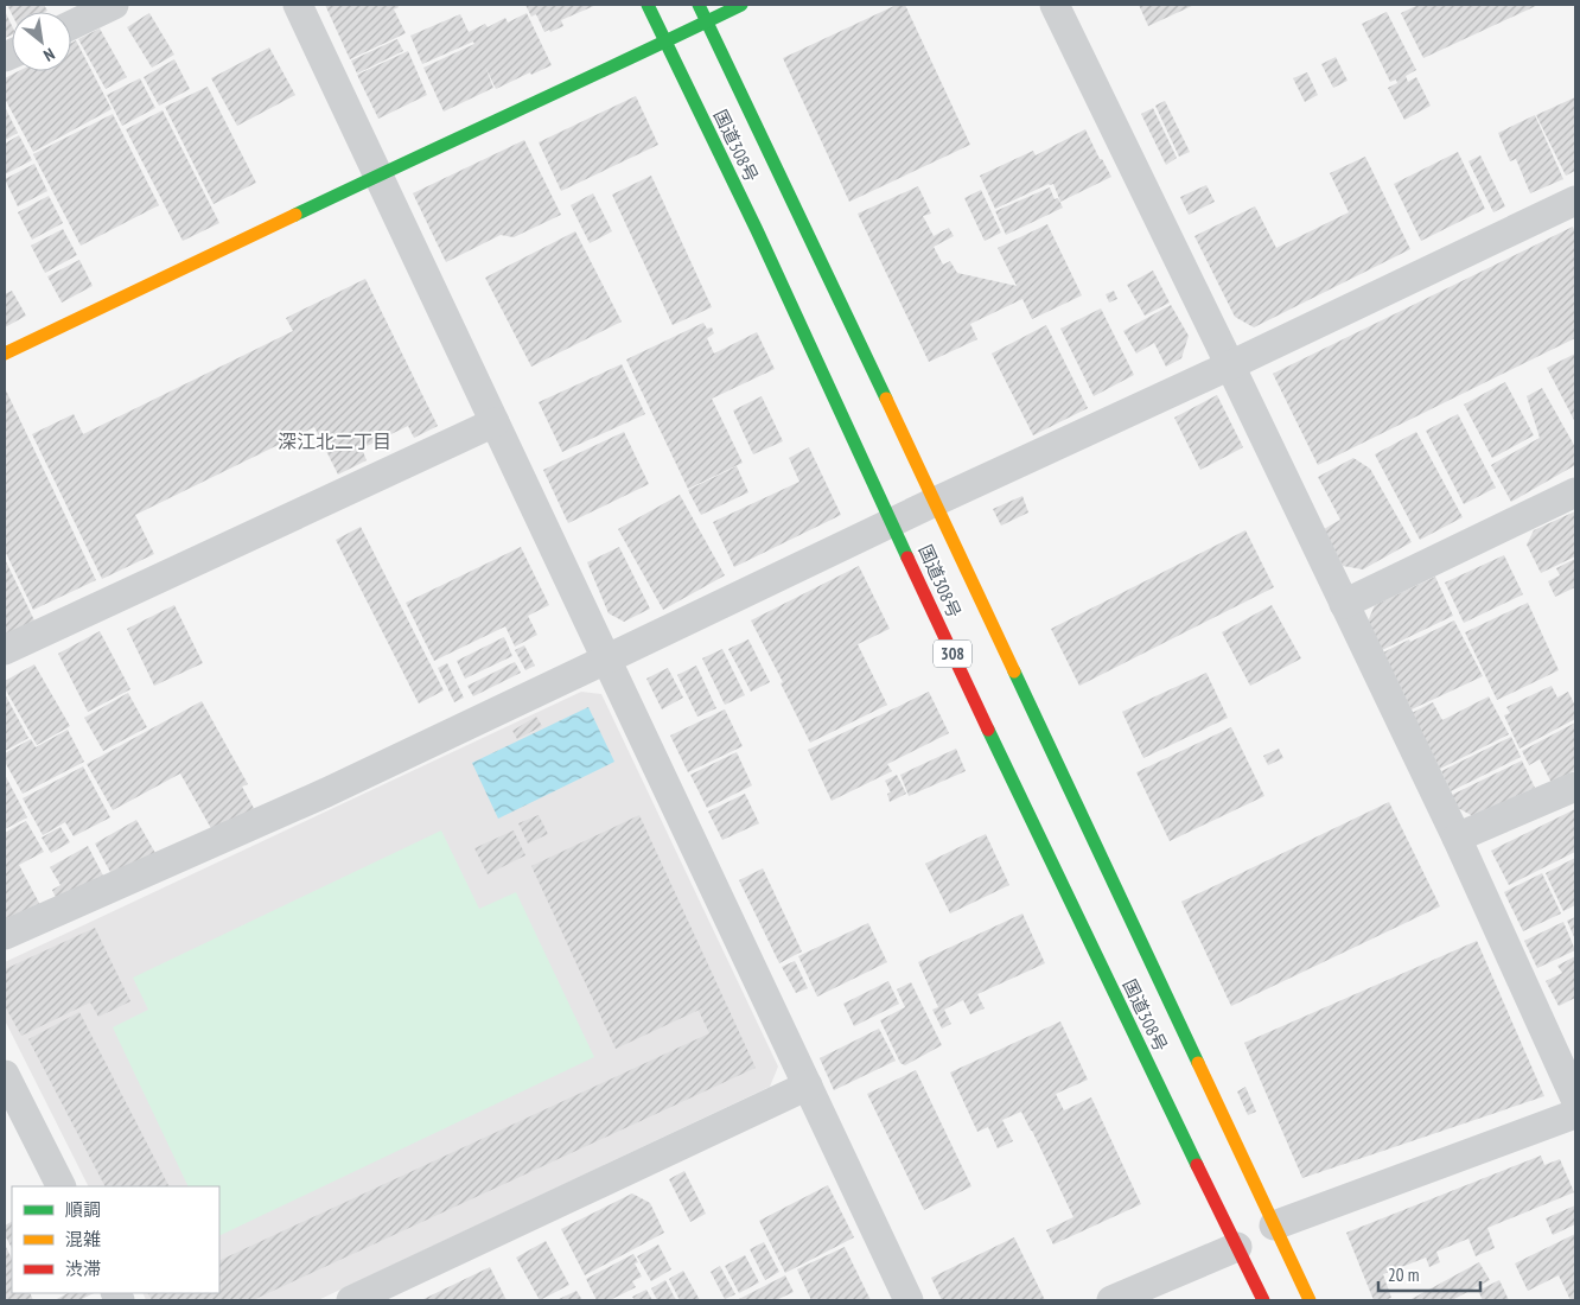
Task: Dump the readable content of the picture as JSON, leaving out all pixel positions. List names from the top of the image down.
{
  "streets": {
    "main road": ["国道308号", "308"]
  },
  "districts": ["深江北二丁目"],
  "legend": ["順調", "混雑", "渋滞"],
  "scale_bar": "20 m",
  "north": "bottom right"
}
